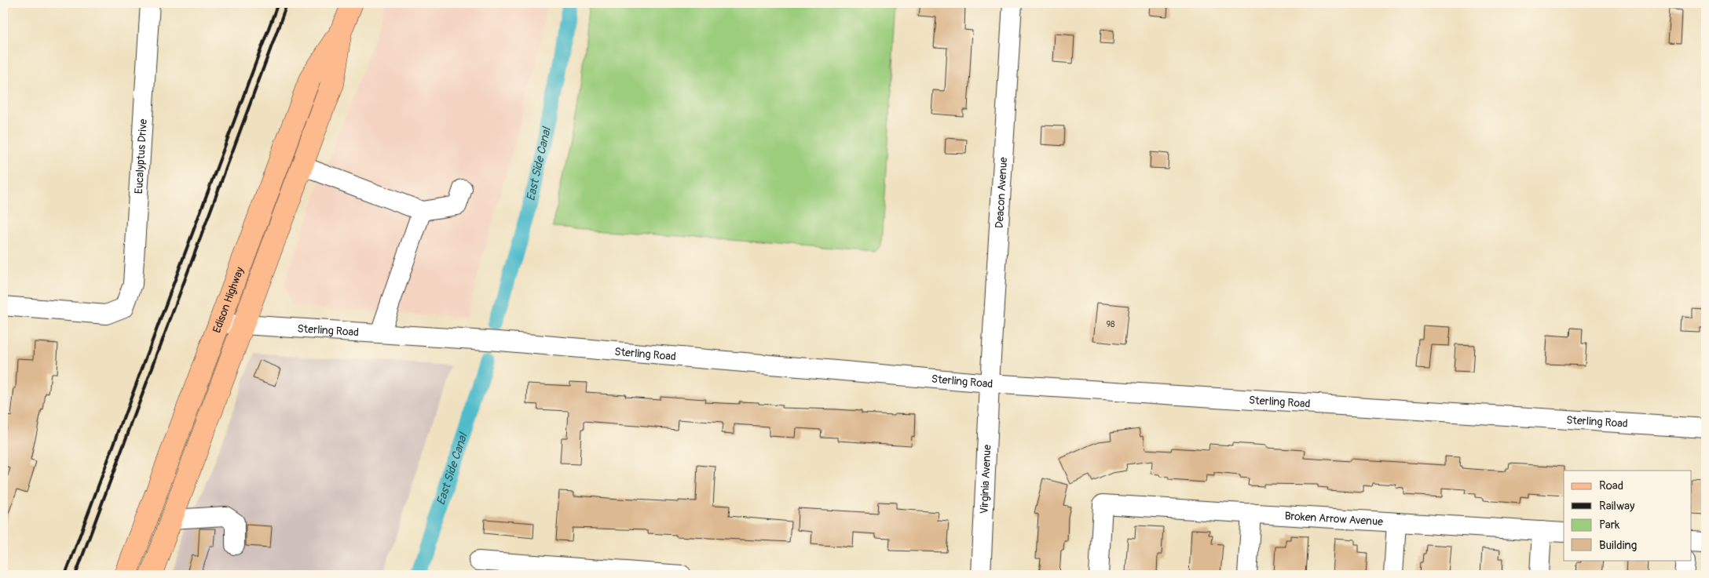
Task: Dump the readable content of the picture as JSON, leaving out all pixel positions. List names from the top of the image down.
{
  "streets": {
    "main road": ["Edison Highway"],
    "street": [
      "Eucalyptus Drive",
      "Deacon Avenue",
      "Sterling Road",
      "Virginia Avenue",
      "Broken Arrow Avenue"
    ]
  },
  "crossings": [
    ["Deacon Avenue", "Sterling Road"],
    ["Deacon Avenue", "Virginia Avenue"],
    ["Edison Highway", "Sterling Road"],
    ["Sterling Road", "Virginia Avenue"]
  ],
  "water": ["East Side Canal"],
  "house_numbers": ["98"],
  "legend": [
    "Road",
    "Railway",
    "Park",
    "Building"
  ]
}
